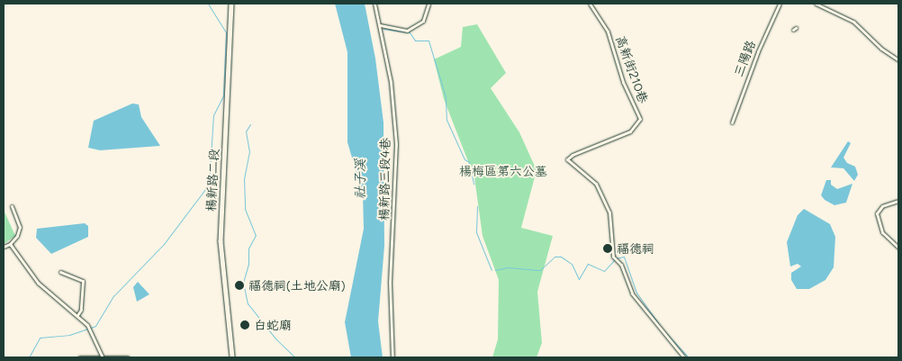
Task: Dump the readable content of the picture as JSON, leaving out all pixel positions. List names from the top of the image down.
{
  "streets": {
    "main road": ["楊新路二段"],
    "street": ["三陽路", "高新街210巷", "楊新路三段4巷"]
  },
  "water": ["社子溪"],
  "parks": ["楊梅區第六公墓"],
  "places": ["福德祠", "福德祠(土地公廟)", "白蛇廟"]
}
